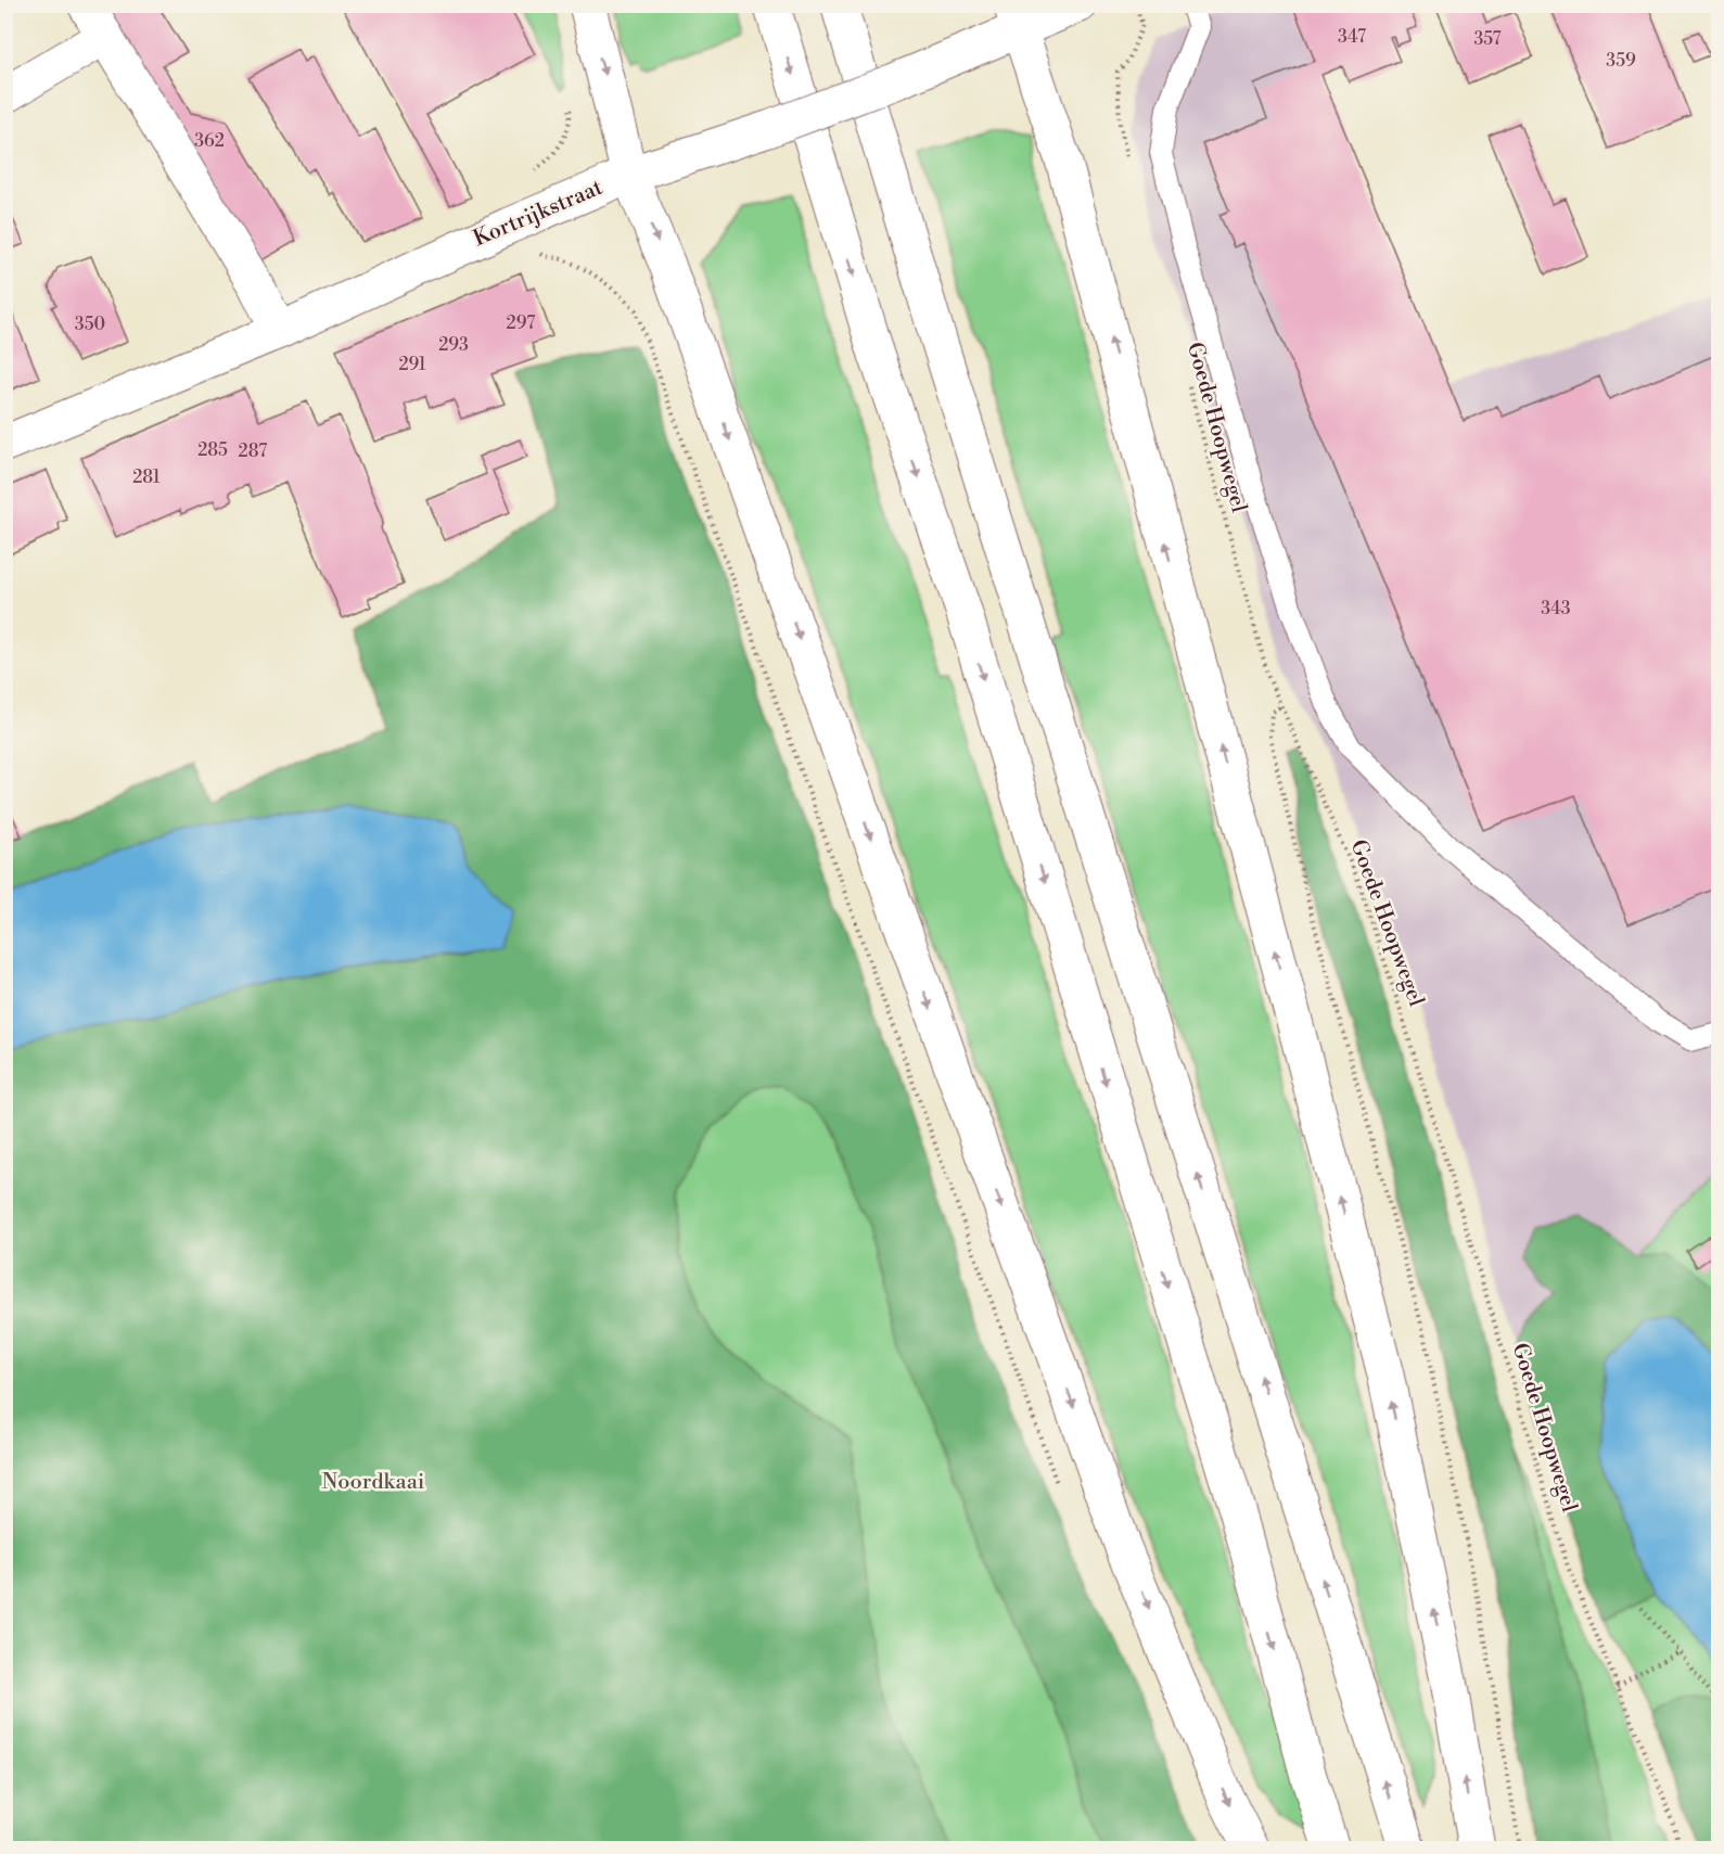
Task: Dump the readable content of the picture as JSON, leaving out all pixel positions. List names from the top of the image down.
{
  "streets": {
    "main road": ["Kortrijkstraat"],
    "path": ["Goede Hoopwegel"]
  },
  "parks": ["Noordkaai"],
  "house_numbers": [
    "347",
    "357",
    "359",
    "362",
    "297",
    "350",
    "293",
    "291",
    "285",
    "287",
    "281",
    "343"
  ]
}
